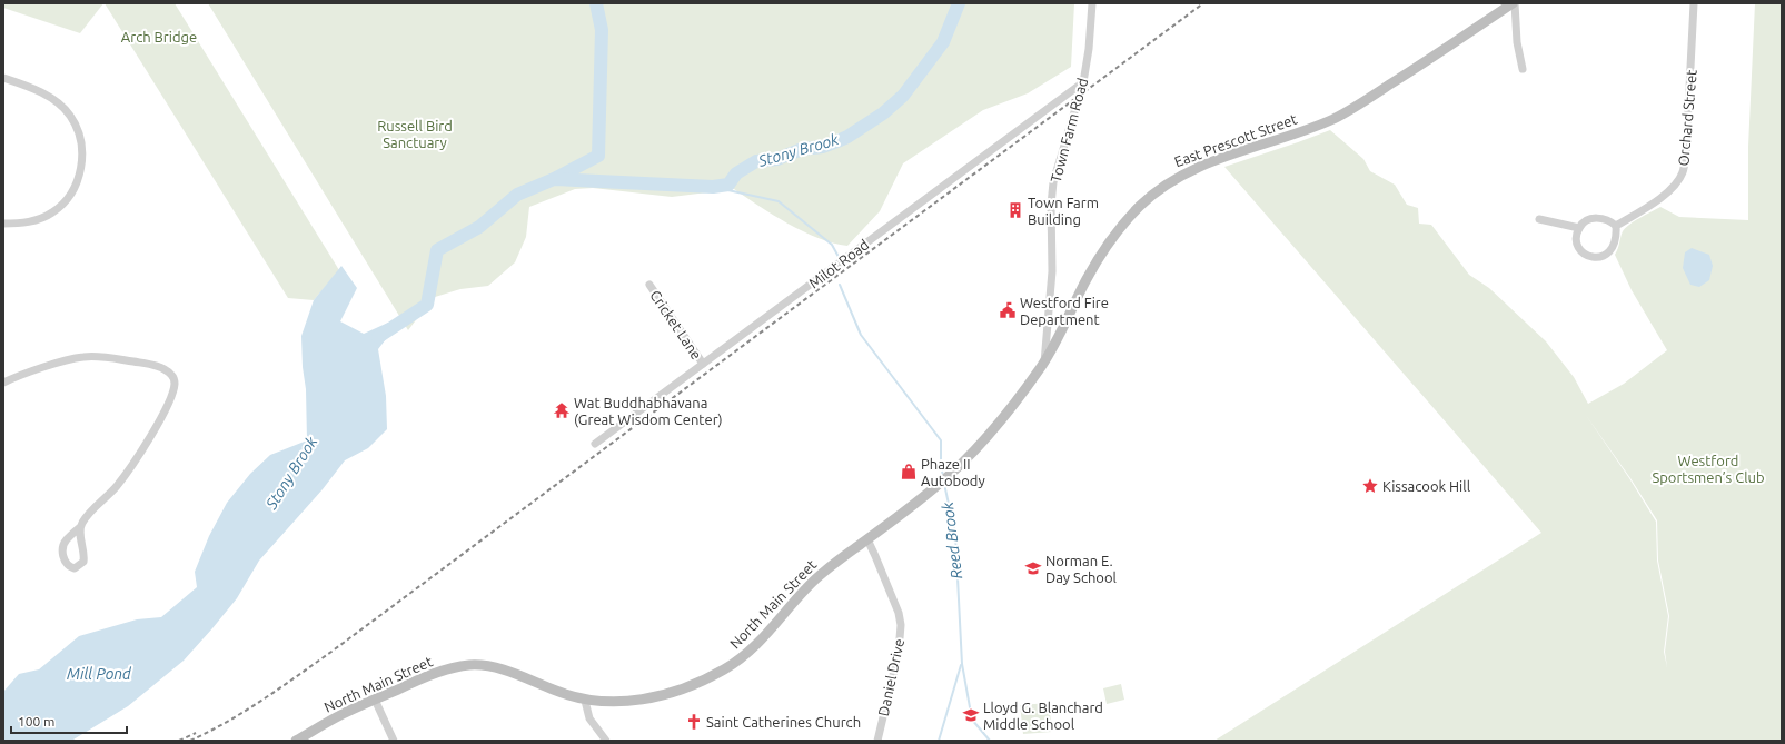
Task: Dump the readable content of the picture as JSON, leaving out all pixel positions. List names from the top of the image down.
{
  "streets": {
    "main road": ["East Prescott Street", "North Main Street"],
    "street": [
      "Orchard Street",
      "Town Farm Road",
      "Milot Road",
      "Cricket Lane",
      "Daniel Drive"
    ]
  },
  "crossings": [
    ["Town Farm Road", "East Prescott Street"],
    ["Town Farm Road", "Milot Road"],
    ["East Prescott Street", "North Main Street"],
    ["East Prescott Street", "Daniel Drive"],
    ["Milot Road", "Cricket Lane"],
    ["North Main Street", "Daniel Drive"]
  ],
  "water": ["Stony Brook", "Reed Brook", "Mill Pond"],
  "parks": ["Arch Bridge", "Russell Bird Sanctuary", "Westford Sportsmen’s Club"],
  "places": {
    "building": ["Town Farm Building"],
    "public building": ["Westford Fire Department"],
    "temple": ["Wat Buddhabhavana (Great Wisdom Center)"],
    "shop": ["Phaze II Autobody"],
    "place": ["Kissacook Hill"],
    "school or university": ["Norman E. Day School", "Lloyd G. Blanchard Middle School"],
    "church": ["Saint Catherines Church"]
  },
  "scale_bar": "100 m"
}
